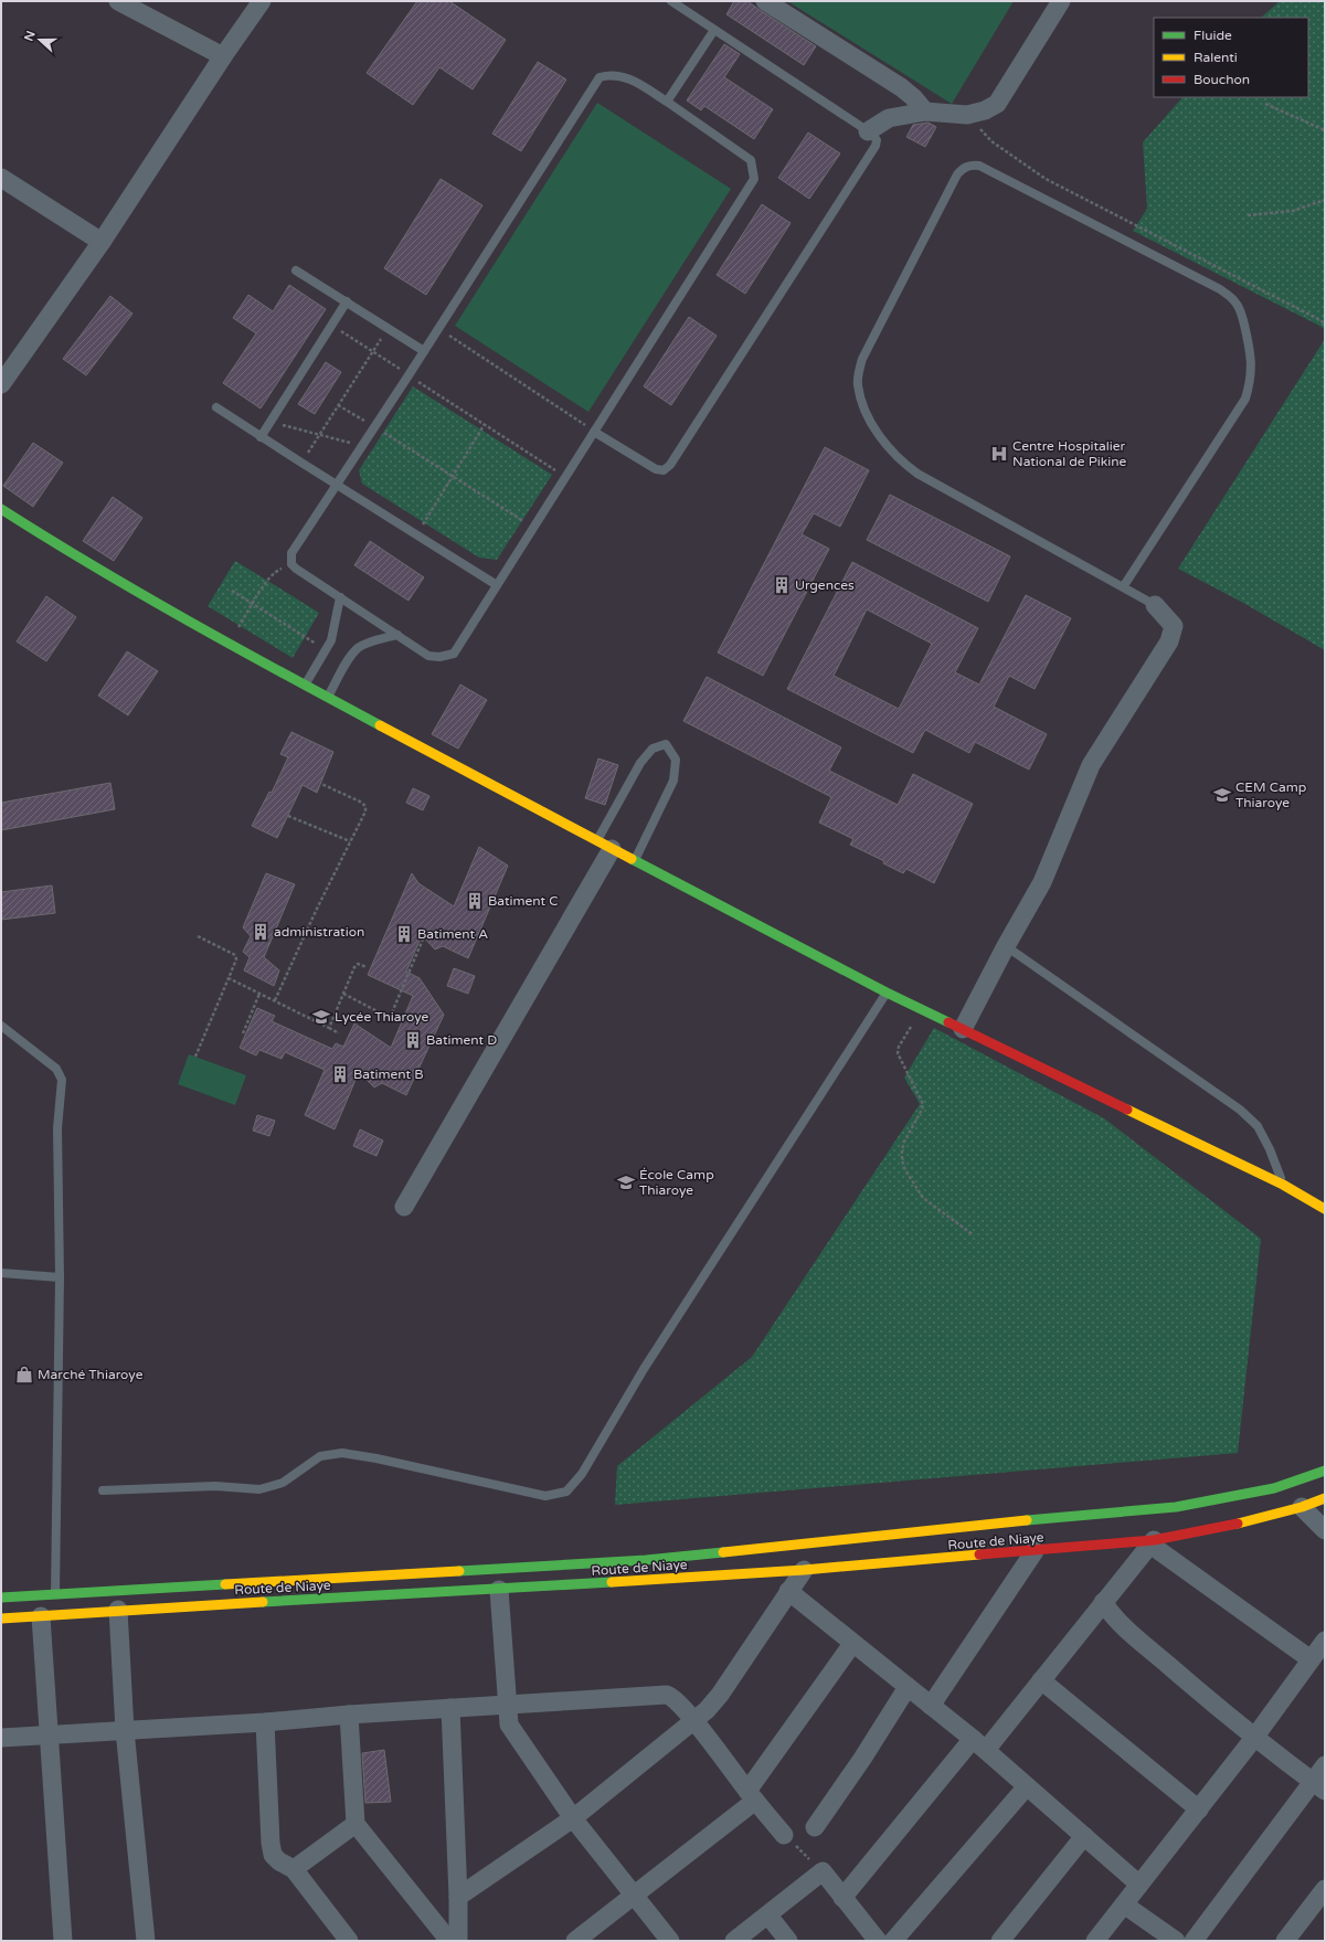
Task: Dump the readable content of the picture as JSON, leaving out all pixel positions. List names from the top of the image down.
{
  "streets": {
    "main road": ["Route de Niaye"]
  },
  "places": {
    "hospital": ["Centre Hospitalier National de Pikine"],
    "building": [
      "Urgences",
      "Batiment C",
      "administration",
      "Batiment A",
      "Batiment D",
      "Batiment B"
    ],
    "school or university": ["CEM Camp Thiaroye", "Lycée Thiaroye", "École Camp Thiaroye"],
    "shop": ["Marché Thiaroye"]
  },
  "legend": ["Fluide", "Ralenti", "Bouchon"],
  "north": "left"
}
